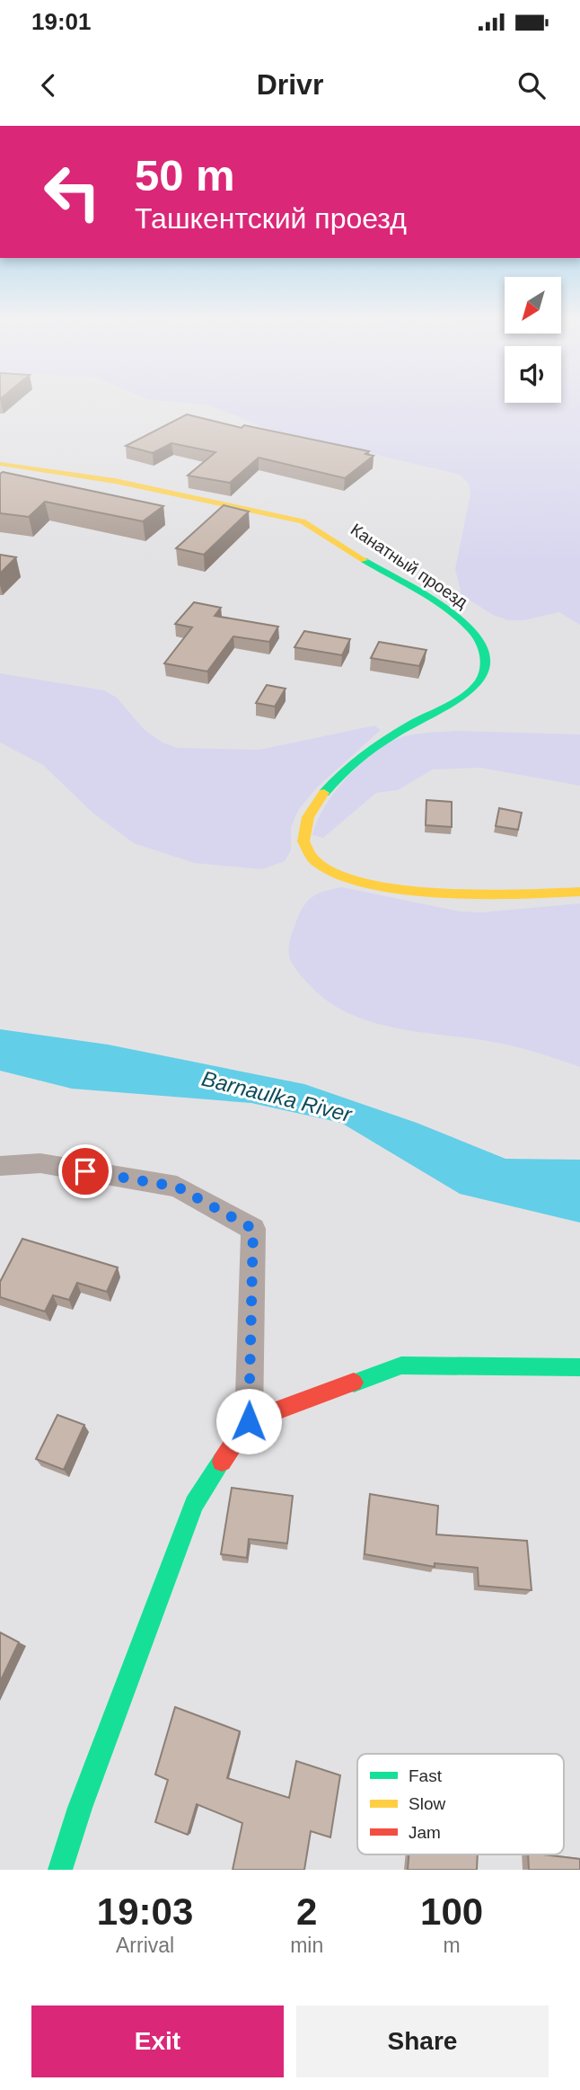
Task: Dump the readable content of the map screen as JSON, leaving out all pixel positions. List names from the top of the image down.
{
  "streets": {
    "street": ["Канатный проезд"]
  },
  "water": ["Barnaulka River"],
  "legend": ["Fast", "Slow", "Jam"],
  "north": "bottom left",
  "page": {
    "status": "19:01",
    "header": "Drivr",
    "turn": ["50 m", "Ташкентский проезд"],
    "eta": [
      "19:03",
      "Arrival",
      "2",
      "min",
      "100",
      "m"
    ],
    "buttons": ["Exit", "Share"]
  }
}
